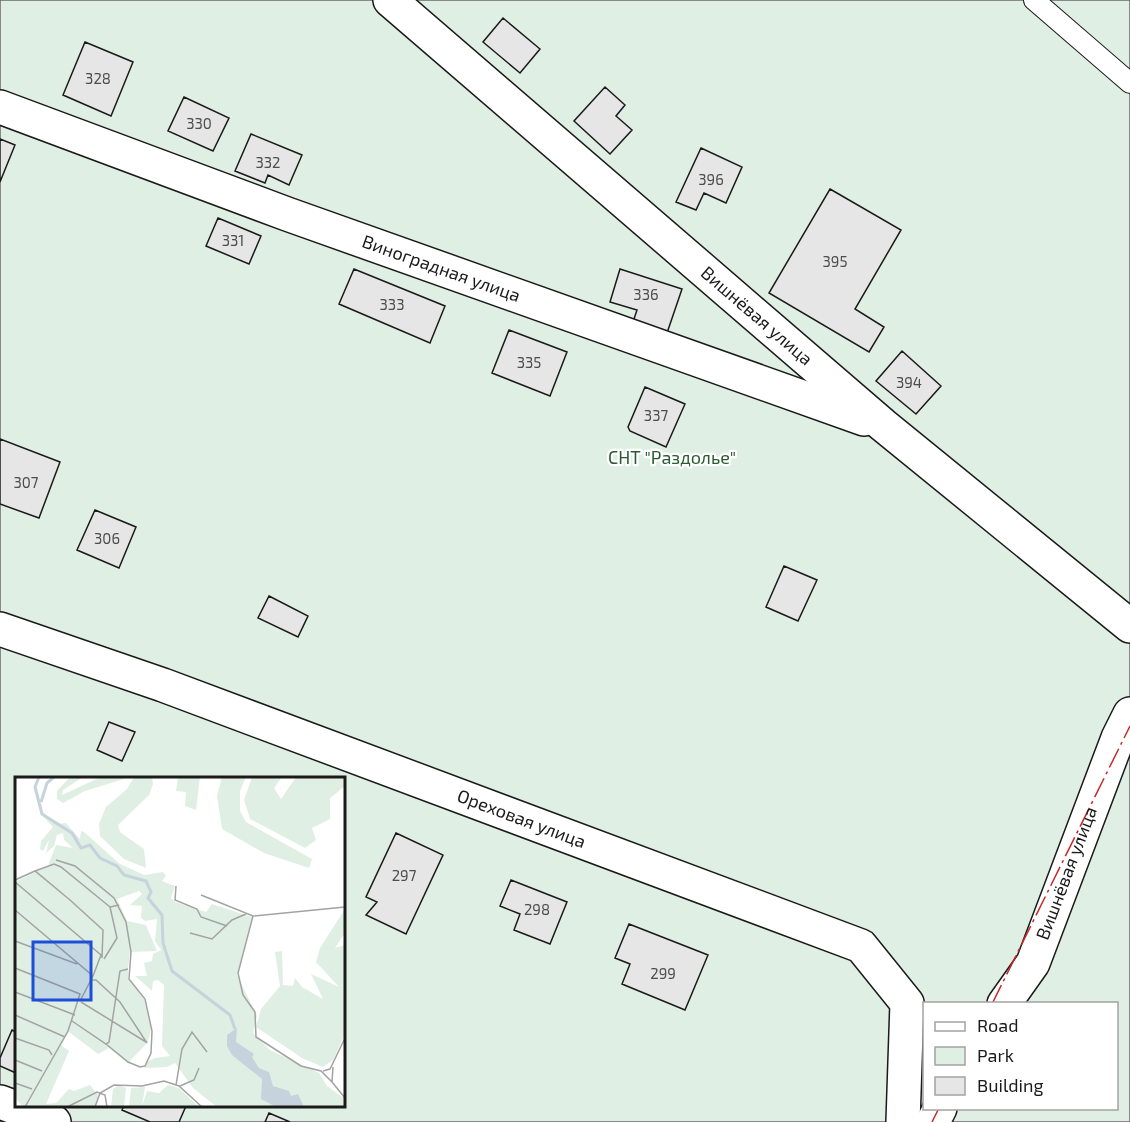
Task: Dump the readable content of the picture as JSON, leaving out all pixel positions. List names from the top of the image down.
{
  "streets": {
    "street": ["Виноградная улица", "Вишнёвая улица", "Ореховая улица"]
  },
  "crossings": [
    ["Виноградная улица", "Вишнёвая улица"]
  ],
  "parks": ["СНТ \"Раздолье\""],
  "house_numbers": [
    "328",
    "330",
    "332",
    "396",
    "331",
    "395",
    "336",
    "333",
    "335",
    "394",
    "337",
    "307",
    "306",
    "297",
    "298",
    "299"
  ],
  "legend": ["Road", "Park", "Building"]
}
